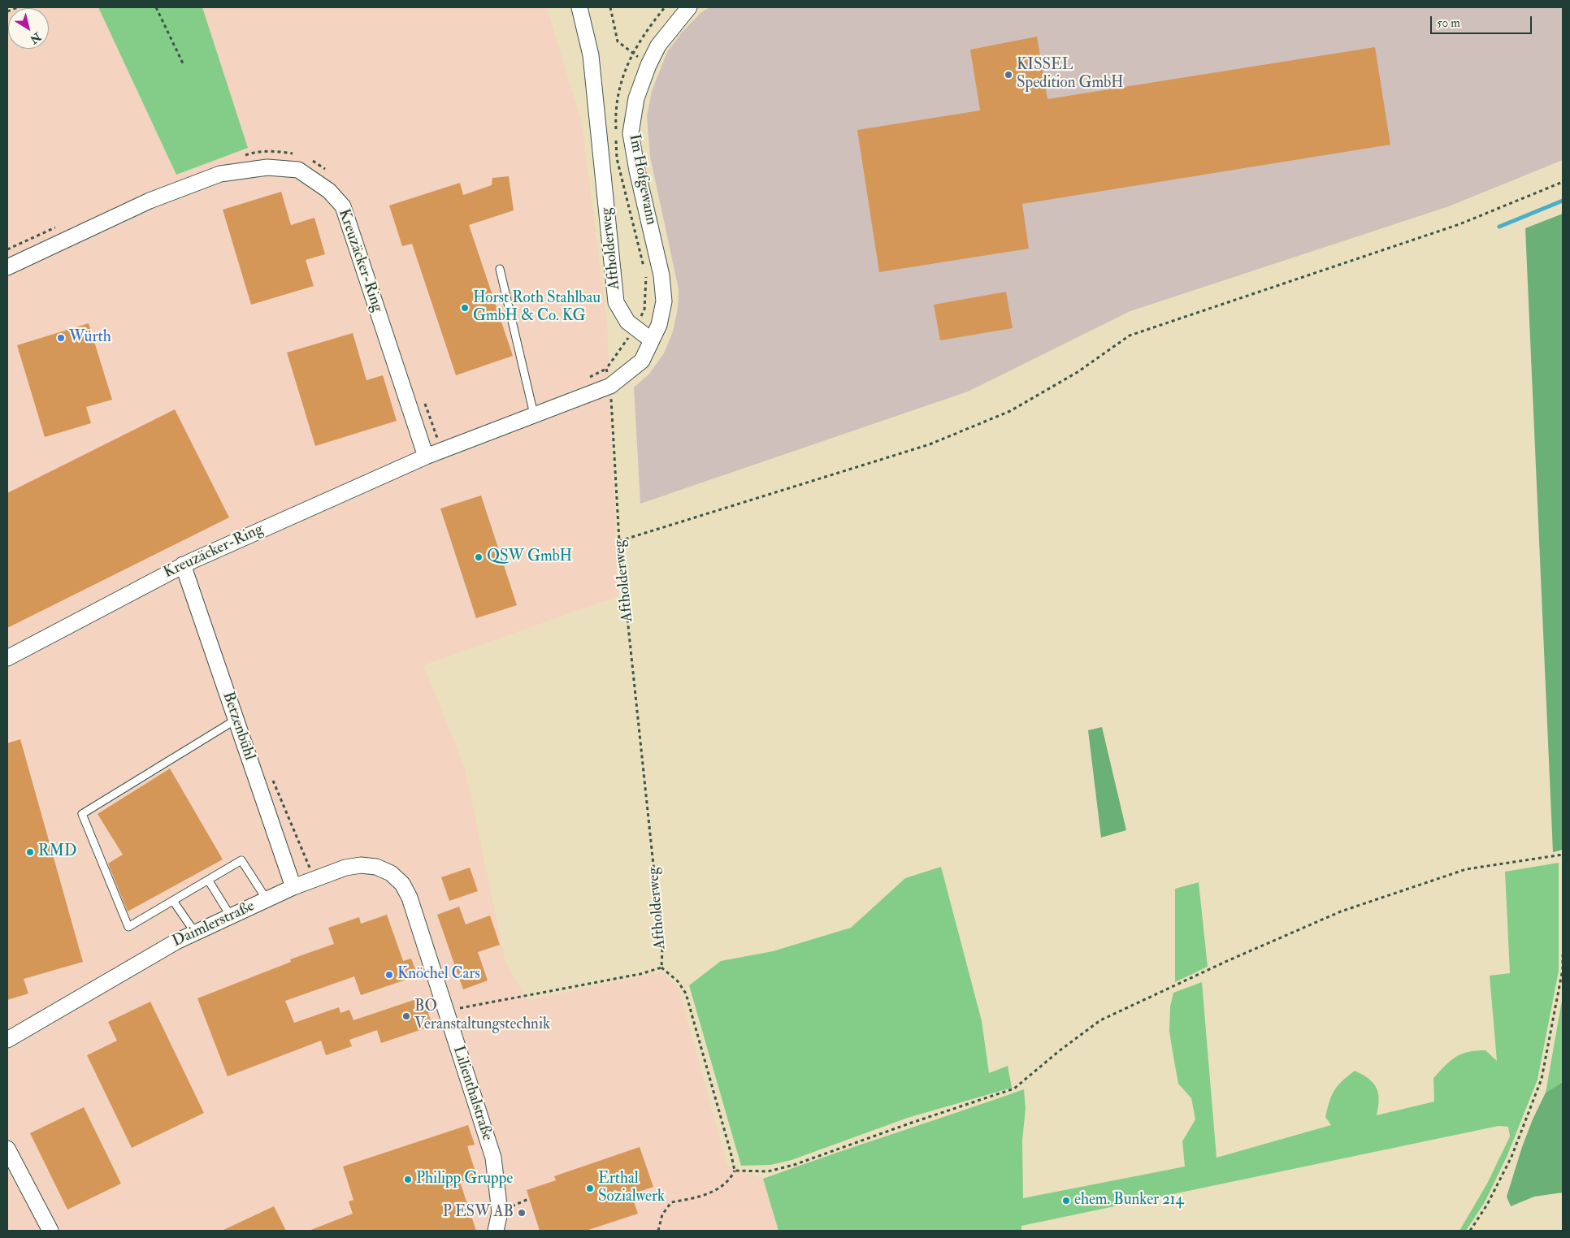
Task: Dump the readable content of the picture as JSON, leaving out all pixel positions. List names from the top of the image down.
{
  "streets": {
    "street": [
      "Im Hofgewann",
      "Aftholderweg",
      "Kreuzäcker-Ring",
      "Betzenbühl",
      "Daimlerstraße",
      "Lilienthalstraße"
    ]
  },
  "crossings": [
    ["Im Hofgewann", "Aftholderweg"],
    ["Aftholderweg", "Kreuzäcker-Ring"],
    ["Aftholderweg", "Lilienthalstraße"],
    ["Kreuzäcker-Ring", "Betzenbühl"],
    ["Betzenbühl", "Daimlerstraße"],
    ["Daimlerstraße", "Lilienthalstraße"]
  ],
  "places": [
    "KISSEL Spedition GmbH",
    "Horst Roth Stahlbau GmbH & Co. KG",
    "Würth",
    "QSW GmbH",
    "RMD",
    "Knöchel Cars",
    "BO Veranstaltungstechnik",
    "Philipp Gruppe",
    "Erthal Sozialwerk",
    "ehem. Bunker 214",
    "P ESW AB"
  ],
  "scale_bar": "50 m",
  "north": "bottom right"
}
